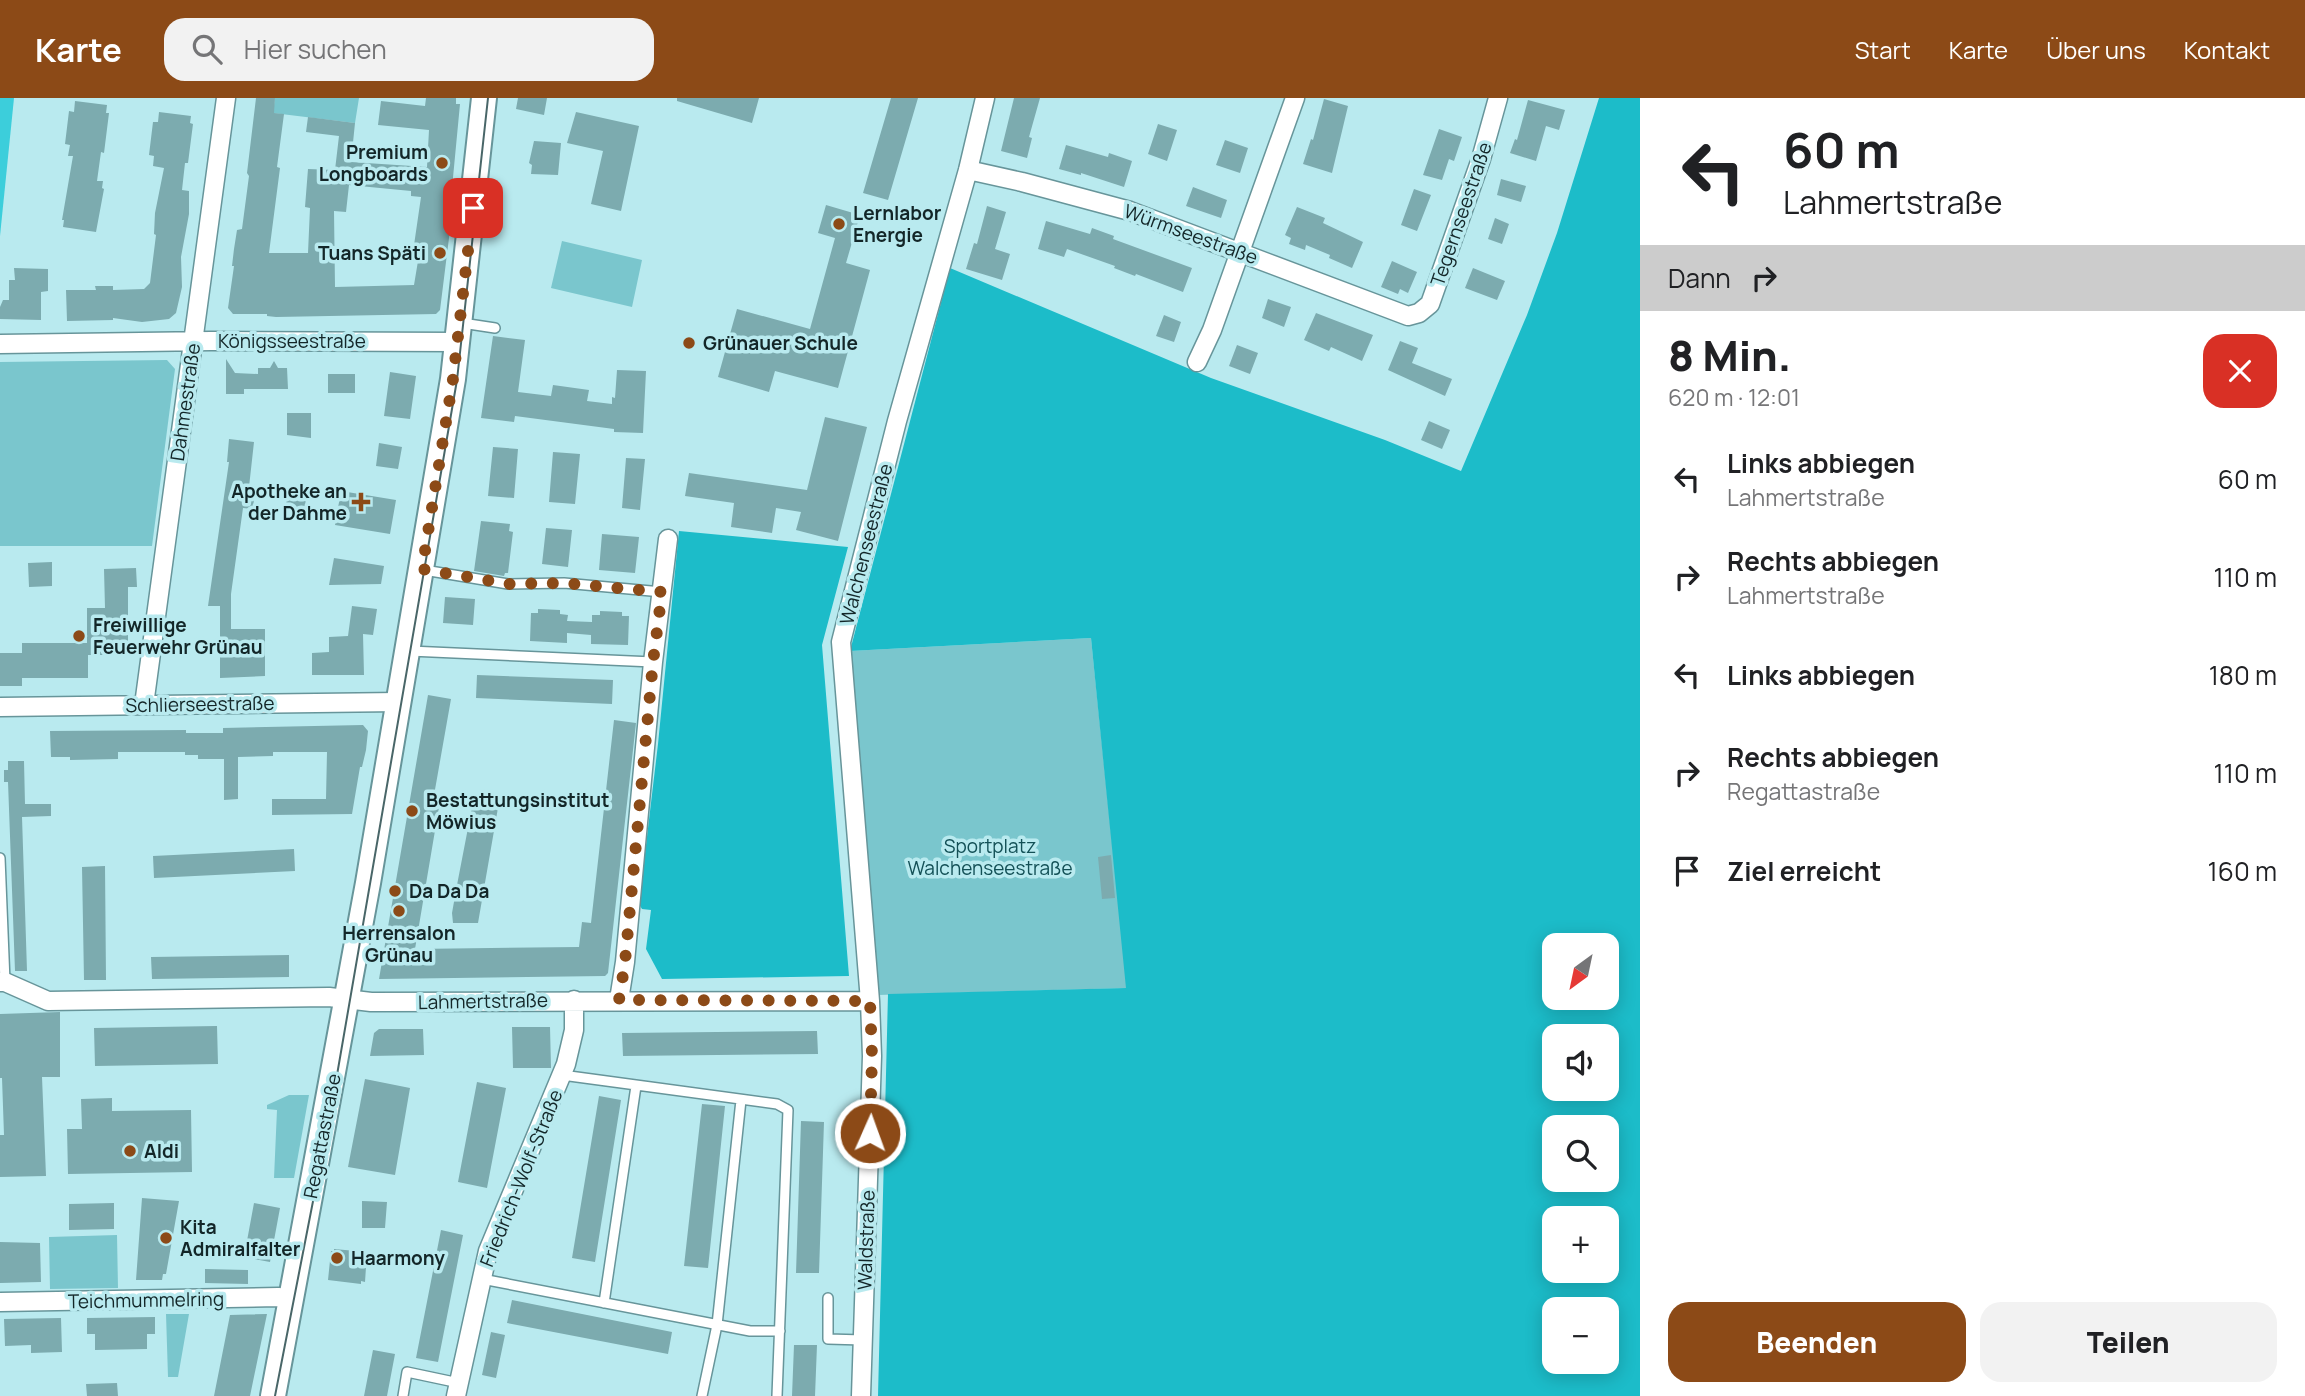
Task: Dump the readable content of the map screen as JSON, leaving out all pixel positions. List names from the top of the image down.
{
  "streets": {
    "main road": ["Regattastraße"],
    "street": [
      "Tegernseestraße",
      "Würmseestraße",
      "Königsseestraße",
      "Dahmestraße",
      "Walchenseestraße",
      "Schlierseestraße",
      "Lahmertstraße",
      "Friedrich-Wolf-Straße",
      "Waldstraße",
      "Teichmummelring"
    ]
  },
  "crossings": [
    ["Tegernseestraße", "Würmseestraße"],
    ["Würmseestraße", "Walchenseestraße"],
    ["Königsseestraße", "Dahmestraße"],
    ["Königsseestraße", "Regattastraße"],
    ["Dahmestraße", "Schlierseestraße"],
    ["Walchenseestraße", "Lahmertstraße"],
    ["Walchenseestraße", "Waldstraße"],
    ["Schlierseestraße", "Regattastraße"],
    ["Lahmertstraße", "Regattastraße"],
    ["Lahmertstraße", "Friedrich-Wolf-Straße"],
    ["Lahmertstraße", "Waldstraße"],
    ["Regattastraße", "Teichmummelring"]
  ],
  "parks": ["Sportplatz Walchenseestraße"],
  "places": {
    "other": [
      "Premium Longboards",
      "Lernlabor Energie",
      "Tuans Späti",
      "Grünauer Schule",
      "Freiwillige Feuerwehr Grünau",
      "Bestattungsinstitut Möwius",
      "Da Da Da",
      "Herrensalon Grünau",
      "Aldi",
      "Kita Admiralfalter",
      "Haarmony"
    ],
    "health": ["Apotheke an der Dahme"]
  },
  "north": "bottom left",
  "page": {
    "header": "Karte",
    "search": "Hier suchen",
    "nav": [
      "Start",
      "Karte",
      "Über uns",
      "Kontakt"
    ],
    "turn": ["60 m", "Lahmertstraße"],
    "then": "Dann",
    "heading": ["8 Min.", "620 m · 12:01"],
    "list": [
      {
        "name": "Links abbiegen",
        "note": "Lahmertstraße",
        "value": "60 m"
      },
      {
        "name": "Rechts abbiegen",
        "note": "Lahmertstraße",
        "value": "110 m"
      },
      {
        "name": "Links abbiegen",
        "value": "180 m"
      },
      {
        "name": "Rechts abbiegen",
        "note": "Regattastraße",
        "value": "110 m"
      },
      {
        "name": "Ziel erreicht",
        "value": "160 m"
      }
    ],
    "map_buttons": ["+", "−"],
    "buttons": ["Beenden", "Teilen"]
  }
}
